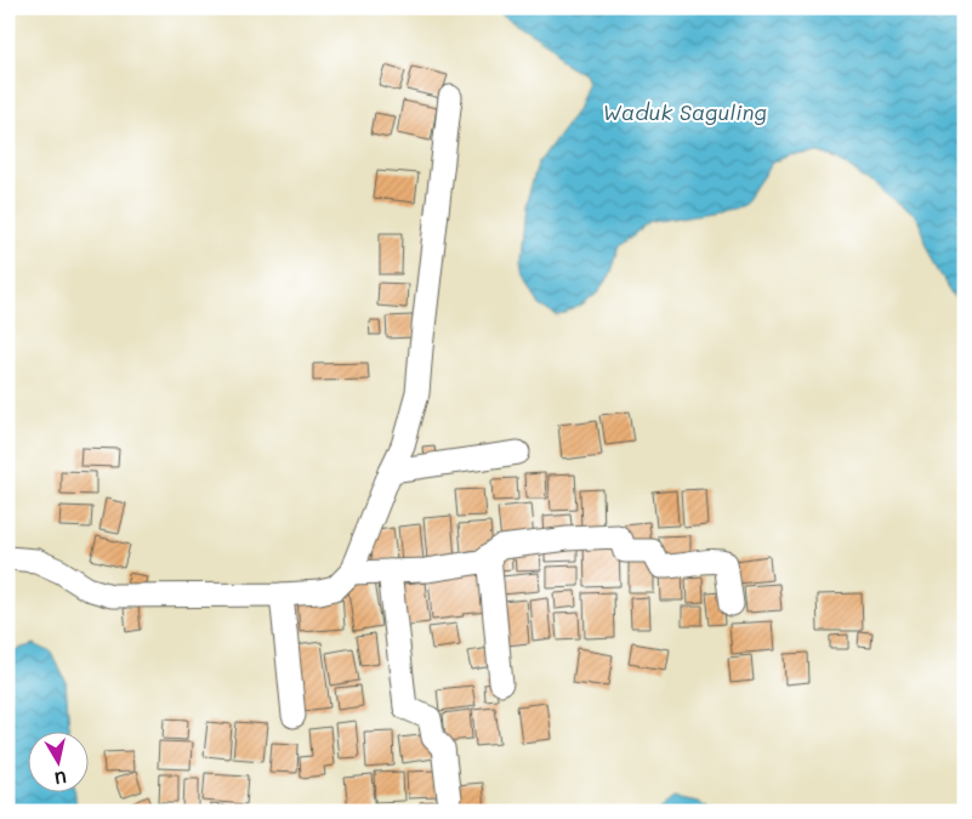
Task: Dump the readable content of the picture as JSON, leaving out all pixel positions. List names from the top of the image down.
{
  "water": ["Waduk Saguling"],
  "north": "bottom"
}
